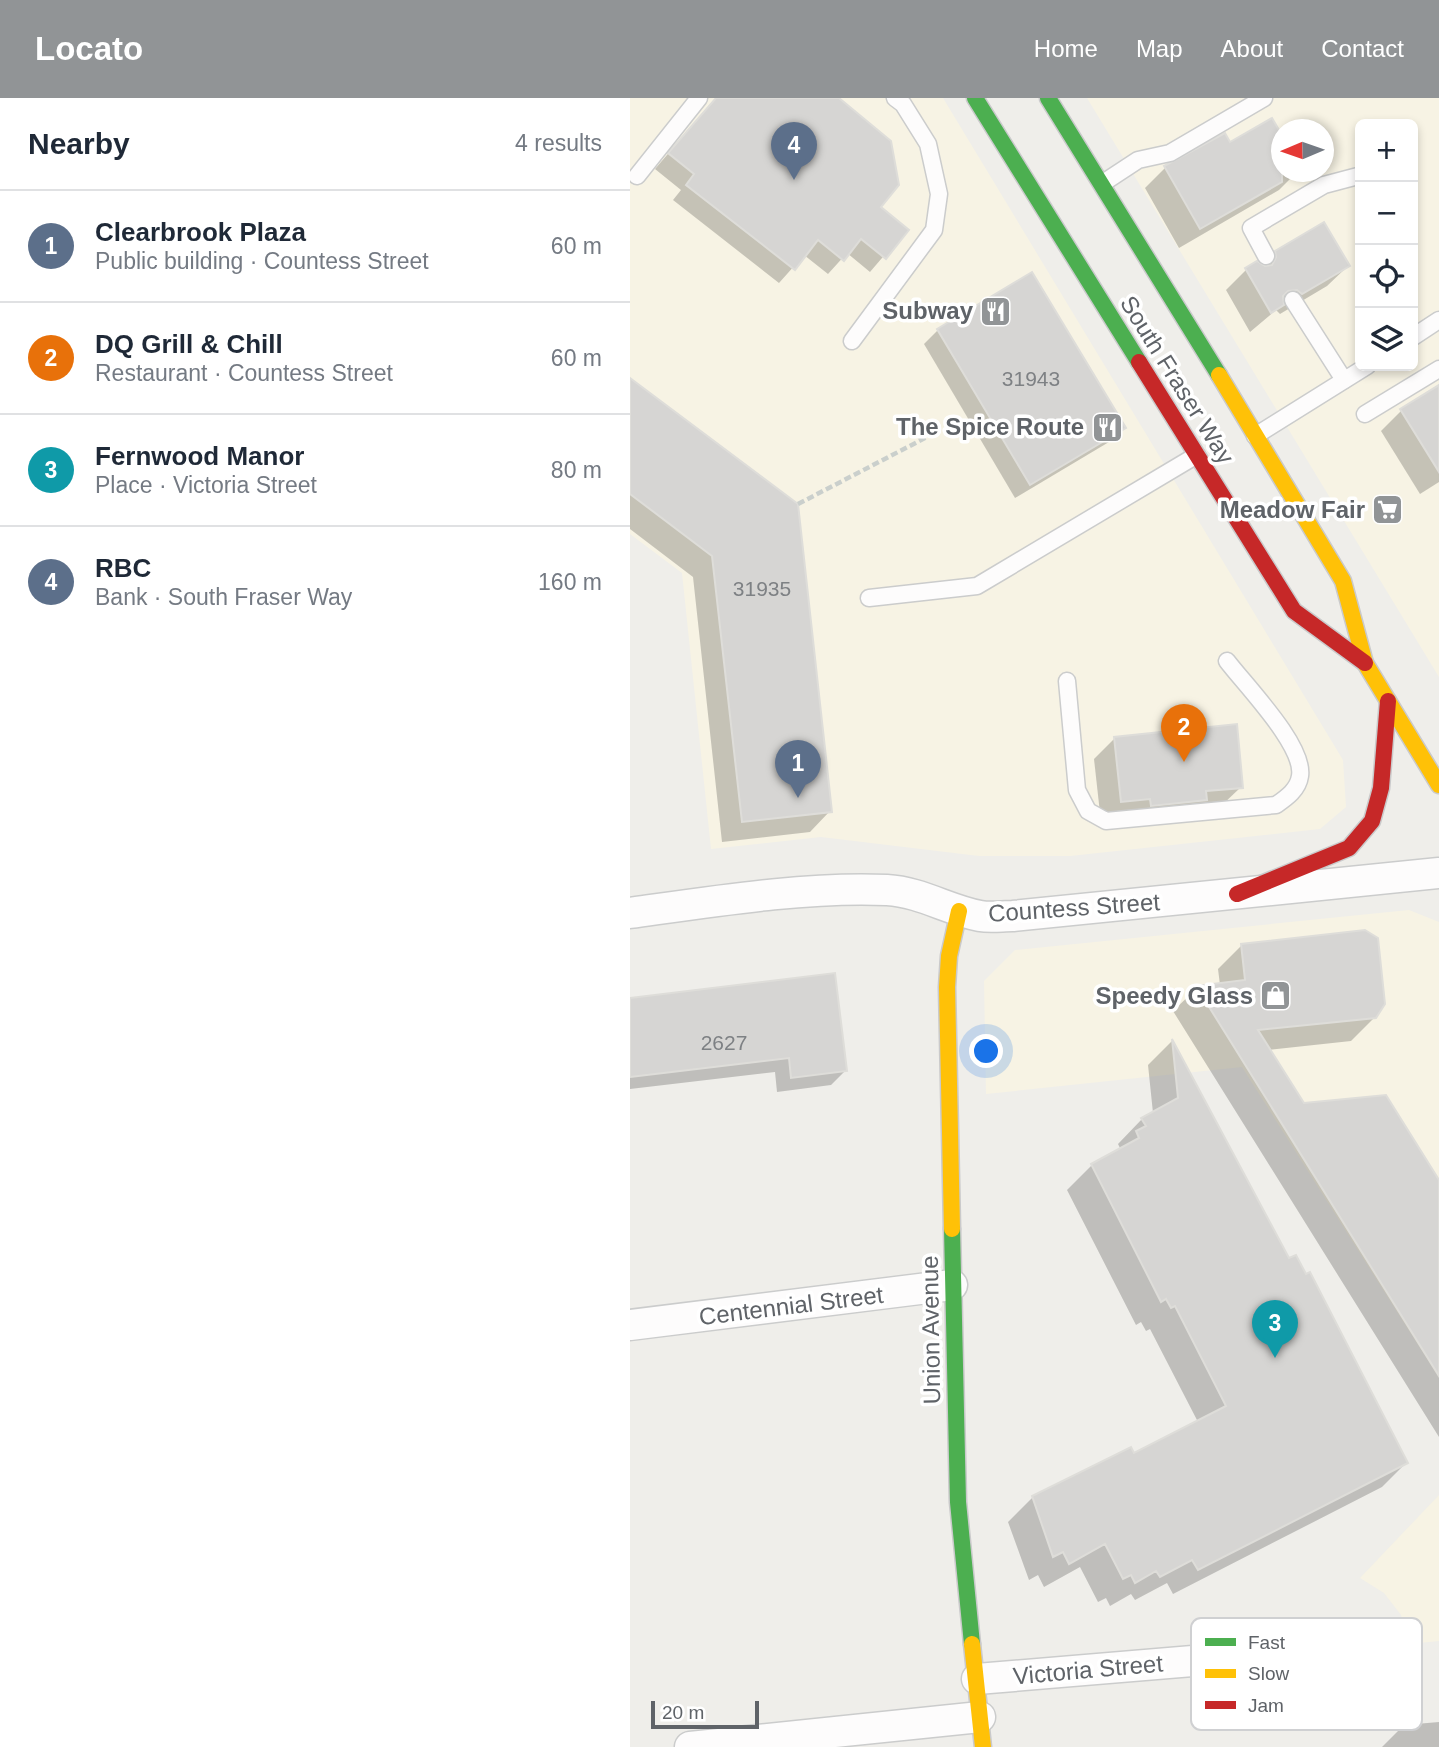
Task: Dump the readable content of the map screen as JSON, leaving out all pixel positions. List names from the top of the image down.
{
  "streets": {
    "main road": ["South Fraser Way", "Union Avenue"],
    "street": ["Countess Street", "Centennial Street", "Victoria Street"]
  },
  "crossings": [
    ["Countess Street", "Union Avenue"],
    ["Centennial Street", "Union Avenue"],
    ["Union Avenue", "Victoria Street"]
  ],
  "places": {
    "restaurant": ["Subway", "The Spice Route"],
    "supermarket": ["Meadow Fair"],
    "shop": ["Speedy Glass"]
  },
  "house_numbers": ["31943", "31935", "2627"],
  "legend": ["Fast", "Slow", "Jam"],
  "scale_bar": "20 m",
  "north": "left",
  "page": {
    "header": "Locato",
    "nav": [
      "Home",
      "Map",
      "About",
      "Contact"
    ],
    "heading": ["Nearby", "4 results"],
    "map_buttons": ["+", "−"],
    "pins": [
      "4",
      "2",
      "1",
      "3"
    ],
    "list": [
      {
        "mark": "1",
        "name": "Clearbrook Plaza",
        "note": "Public building · Countess Street",
        "value": "60 m"
      },
      {
        "mark": "2",
        "name": "DQ Grill & Chill",
        "note": "Restaurant · Countess Street",
        "value": "60 m"
      },
      {
        "mark": "3",
        "name": "Fernwood Manor",
        "note": "Place · Victoria Street",
        "value": "80 m"
      },
      {
        "mark": "4",
        "name": "RBC",
        "note": "Bank · South Fraser Way",
        "value": "160 m"
      }
    ],
    "scale": "20 m"
  }
}
